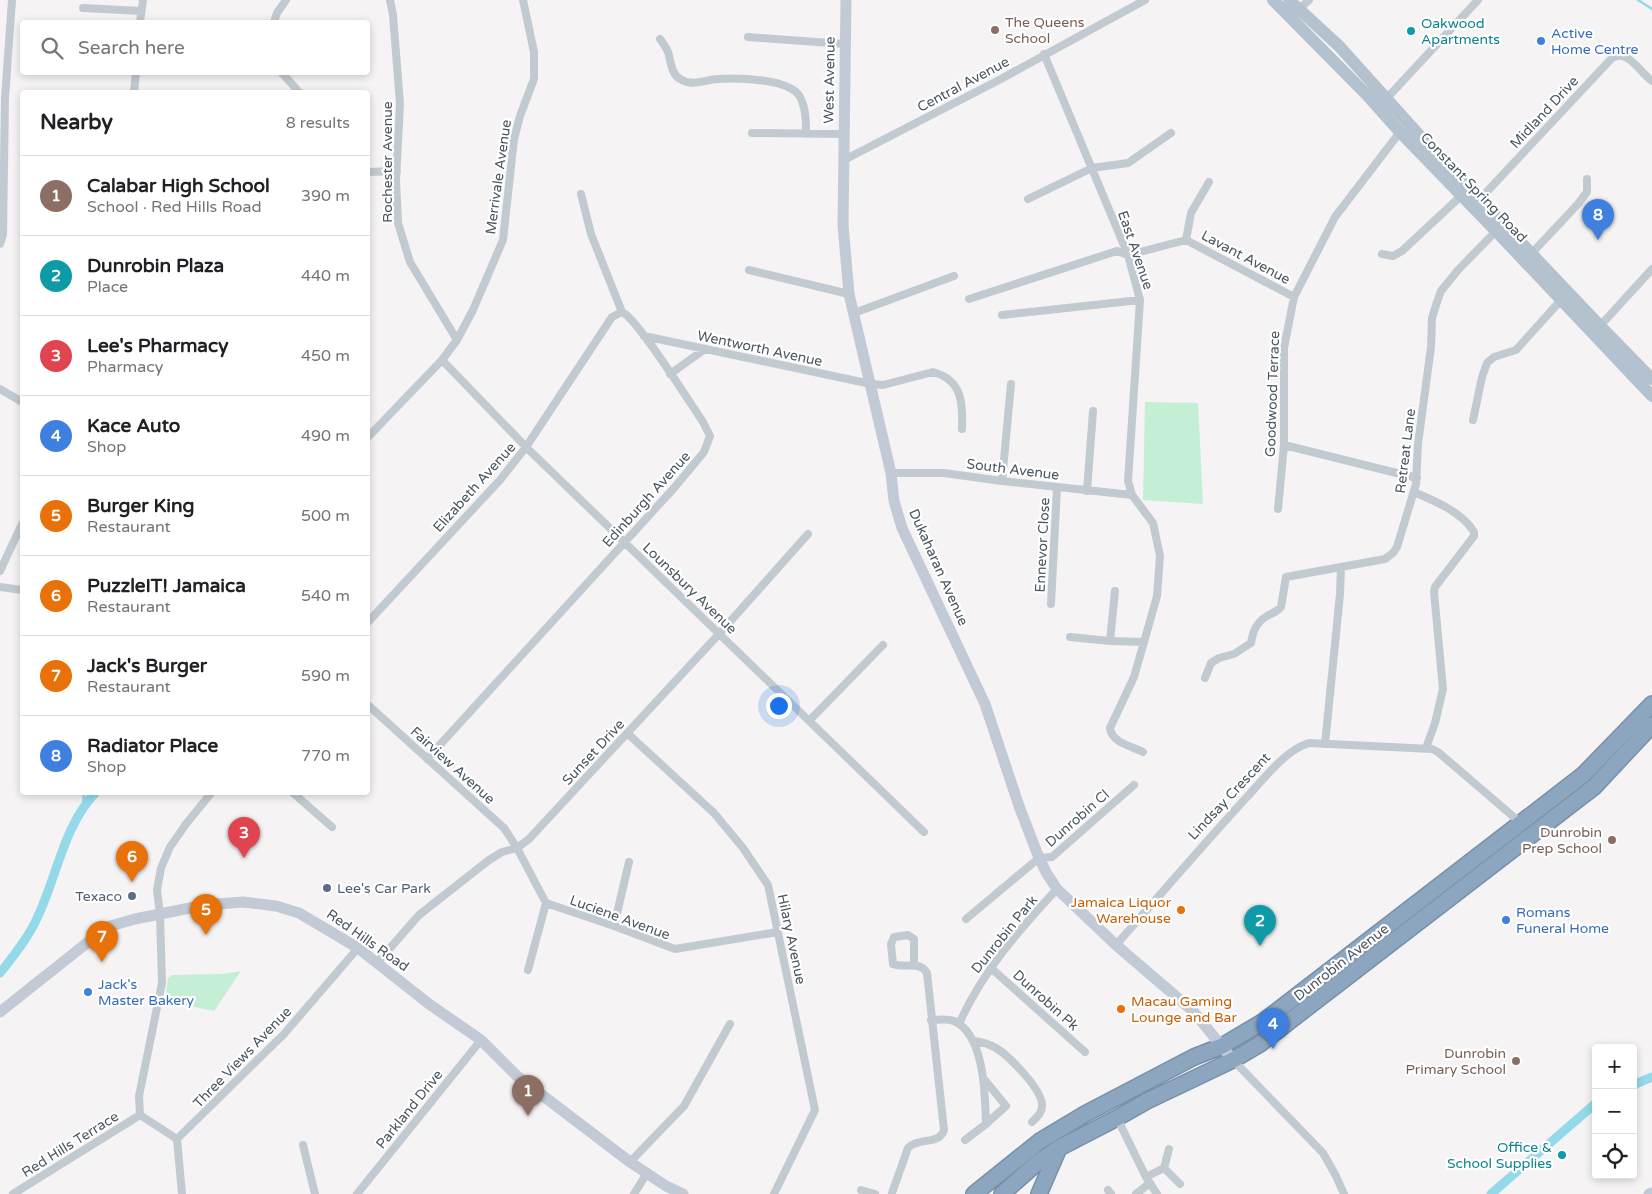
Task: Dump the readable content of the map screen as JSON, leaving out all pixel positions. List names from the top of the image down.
{
  "streets": {
    "highway": ["Dunrobin Avenue"],
    "main road": ["Constant Spring Road"],
    "street": [
      "West Avenue",
      "Central Avenue",
      "Midland Drive",
      "Rochester Avenue",
      "Merrivale Avenue",
      "East Avenue",
      "Lavant Avenue",
      "Wentworth Avenue",
      "Goodwood Terrace",
      "Retreat Lane",
      "South Avenue",
      "Elizabeth Avenue",
      "Edinburgh Avenue",
      "Ennevor Close",
      "Dukaharan Avenue",
      "Lounsbury Avenue",
      "Sunset Drive",
      "Fairview Avenue",
      "Lindsay Crescent",
      "Dunrobin Cl",
      "Luciene Avenue",
      "Dunrobin Park",
      "Hilary Avenue",
      "Red Hills Road",
      "Dunrobin Pk",
      "Three Views Avenue",
      "Parkland Drive",
      "Red Hills Terrace"
    ]
  },
  "crossings": [
    ["West Avenue", "Central Avenue"],
    ["West Avenue", "Dukaharan Avenue"],
    ["Central Avenue", "East Avenue"],
    ["Central Avenue", "Dukaharan Avenue"],
    ["Midland Drive", "Constant Spring Road"],
    ["Rochester Avenue", "Merrivale Avenue"],
    ["Merrivale Avenue", "Lounsbury Avenue"],
    ["Constant Spring Road", "Goodwood Terrace"],
    ["Constant Spring Road", "Retreat Lane"],
    ["East Avenue", "Lavant Avenue"],
    ["East Avenue", "South Avenue"],
    ["Lavant Avenue", "Goodwood Terrace"],
    ["Wentworth Avenue", "Edinburgh Avenue"],
    ["Wentworth Avenue", "Dukaharan Avenue"],
    ["South Avenue", "Ennevor Close"],
    ["South Avenue", "Dukaharan Avenue"],
    ["Elizabeth Avenue", "Edinburgh Avenue"],
    ["Elizabeth Avenue", "Lounsbury Avenue"],
    ["Edinburgh Avenue", "Lounsbury Avenue"],
    ["Edinburgh Avenue", "Fairview Avenue"],
    ["Dukaharan Avenue", "Lindsay Crescent"],
    ["Dukaharan Avenue", "Dunrobin Cl"],
    ["Dukaharan Avenue", "Dunrobin Park"],
    ["Lounsbury Avenue", "Sunset Drive"],
    ["Sunset Drive", "Fairview Avenue"],
    ["Sunset Drive", "Hilary Avenue"],
    ["Sunset Drive", "Red Hills Road"],
    ["Lindsay Crescent", "Dunrobin Avenue"],
    ["Luciene Avenue", "Hilary Avenue"],
    ["Dunrobin Park", "Dunrobin Pk"],
    ["Red Hills Road", "Three Views Avenue"],
    ["Red Hills Road", "Parkland Drive"],
    ["Red Hills Road", "Red Hills Terrace"],
    ["Three Views Avenue", "Red Hills Terrace"]
  ],
  "places": [
    "The Queens School",
    "Oakwood Apartments",
    "Active Home Centre",
    "Dunrobin Prep School",
    "Lee's Car Park",
    "Texaco",
    "Jamaica Liquor Warehouse",
    "Romans Funeral Home",
    "Jack's Master Bakery",
    "Macau Gaming Lounge and Bar",
    "Dunrobin Primary School",
    "Office & School Supplies"
  ],
  "page": {
    "search": "Search here",
    "heading": ["Nearby", "8 results"],
    "list": [
      {
        "mark": "1",
        "name": "Calabar High School",
        "note": "School · Red Hills Road",
        "value": "390 m"
      },
      {
        "mark": "2",
        "name": "Dunrobin Plaza",
        "note": "Place",
        "value": "440 m"
      },
      {
        "mark": "3",
        "name": "Lee's Pharmacy",
        "note": "Pharmacy",
        "value": "450 m"
      },
      {
        "mark": "4",
        "name": "Kace Auto",
        "note": "Shop",
        "value": "490 m"
      },
      {
        "mark": "5",
        "name": "Burger King",
        "note": "Restaurant",
        "value": "500 m"
      },
      {
        "mark": "6",
        "name": "PuzzleIT! Jamaica",
        "note": "Restaurant",
        "value": "540 m"
      },
      {
        "mark": "7",
        "name": "Jack's Burger",
        "note": "Restaurant",
        "value": "590 m"
      },
      {
        "mark": "8",
        "name": "Radiator Place",
        "note": "Shop",
        "value": "770 m"
      }
    ],
    "pins": [
      "8",
      "3",
      "6",
      "5",
      "2",
      "7",
      "4",
      "1"
    ],
    "map_buttons": ["+", "−"]
  }
}
